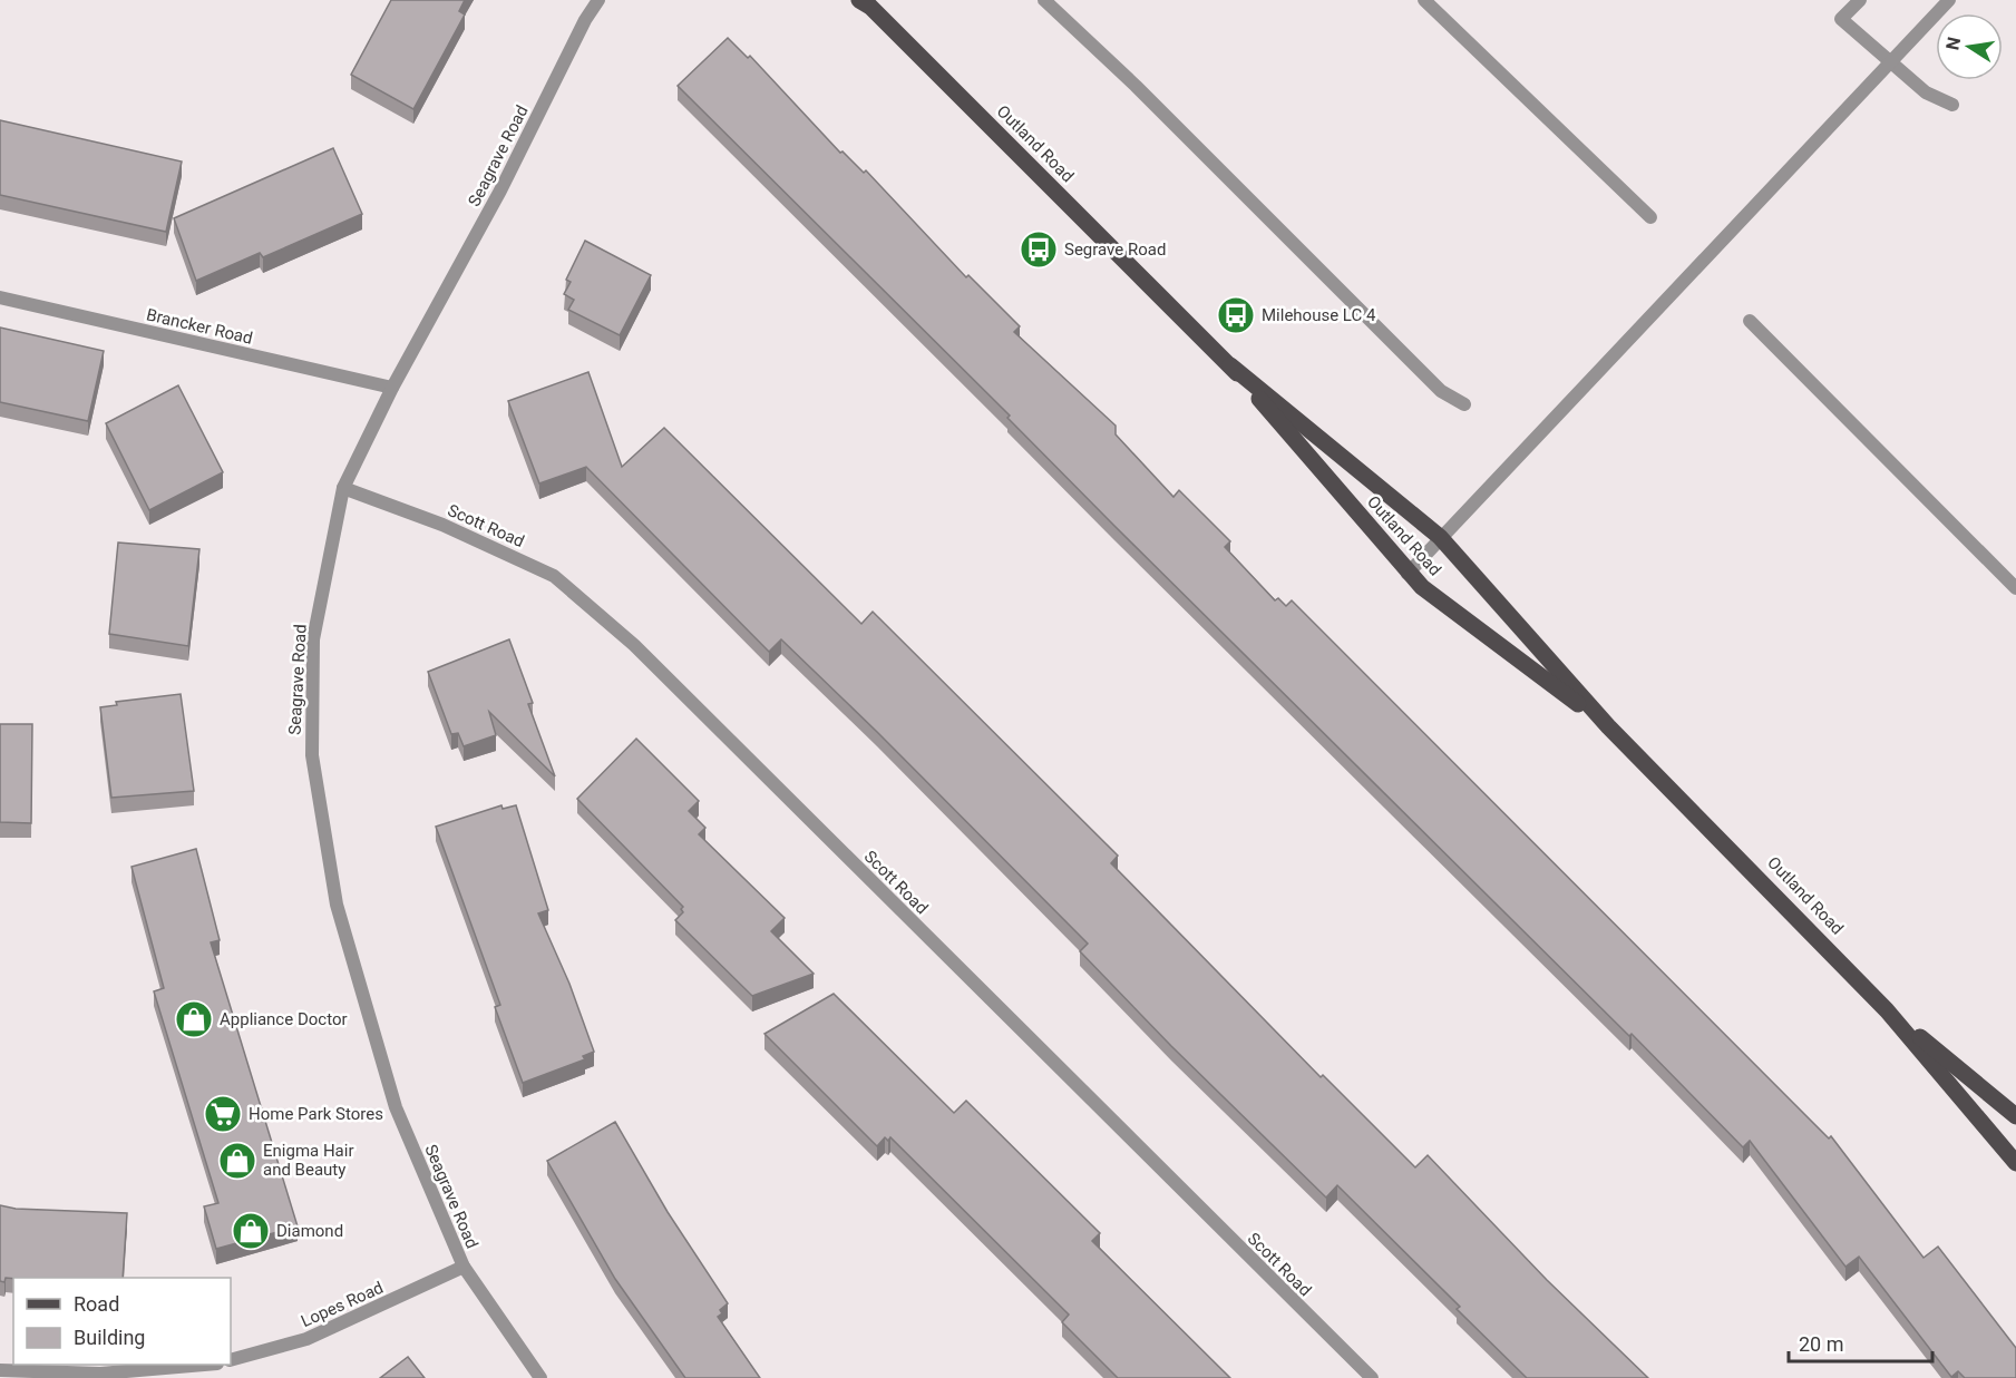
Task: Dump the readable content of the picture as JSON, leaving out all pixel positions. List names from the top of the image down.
{
  "streets": {
    "main road": ["Outland Road"],
    "street": [
      "Seagrave Road",
      "Brancker Road",
      "Scott Road",
      "Lopes Road"
    ]
  },
  "crossings": [
    ["Seagrave Road", "Brancker Road"],
    ["Seagrave Road", "Scott Road"],
    ["Seagrave Road", "Lopes Road"]
  ],
  "places": {
    "bus stop": ["Segrave Road", "Milehouse LC 4"],
    "shop": ["Appliance Doctor", "Enigma Hair and Beauty", "Diamond"],
    "supermarket": ["Home Park Stores"]
  },
  "legend": ["Road", "Building"],
  "scale_bar": "20 m",
  "north": "left"
}
